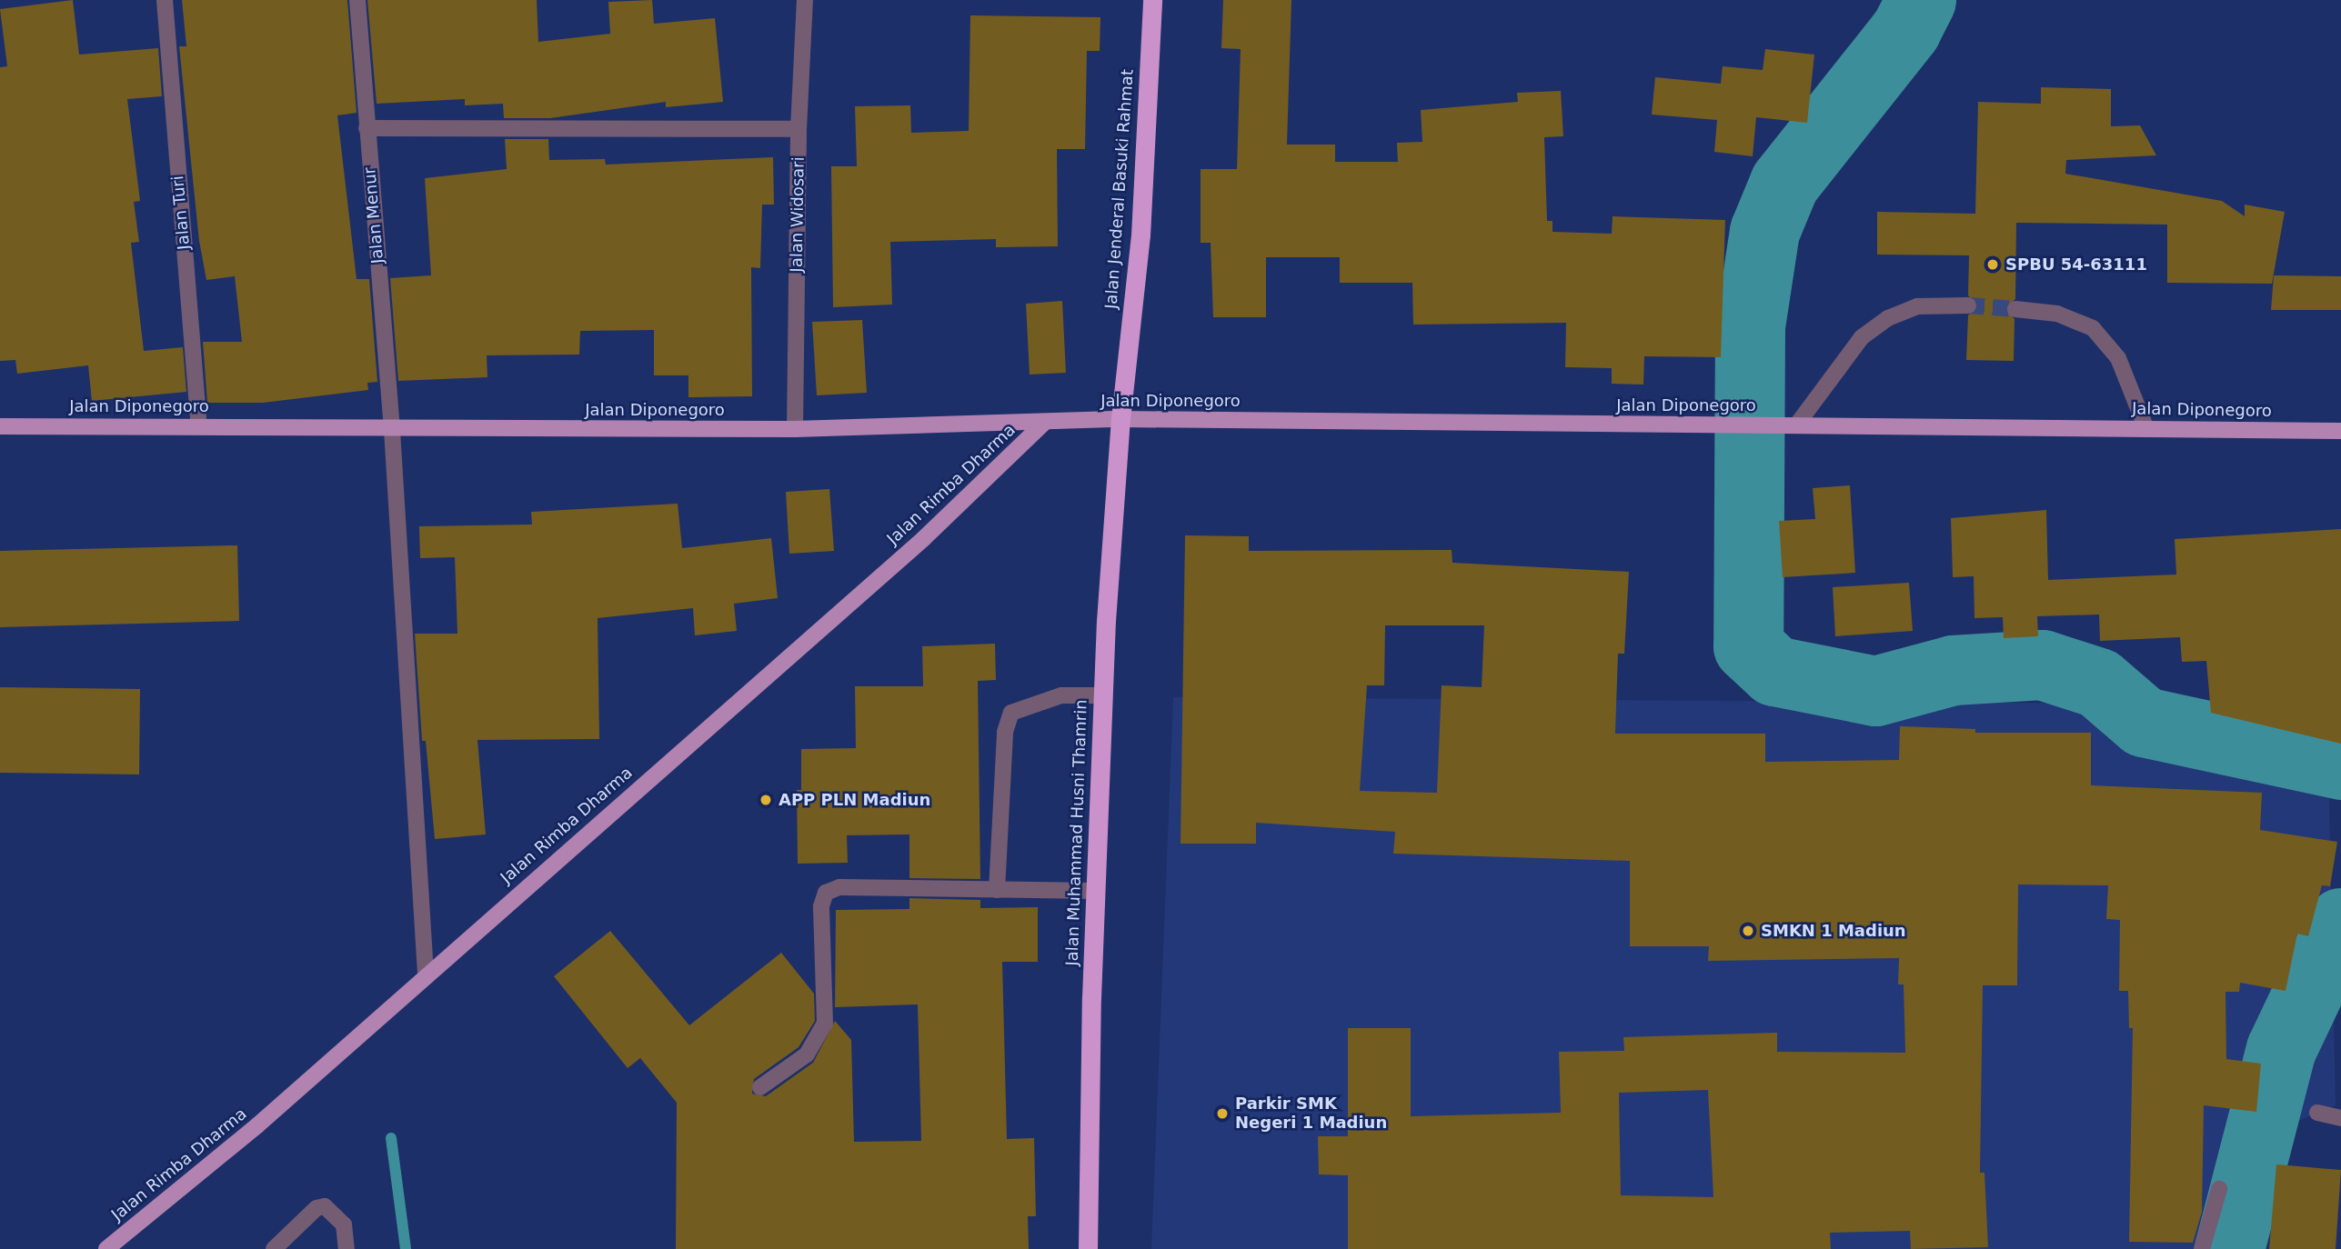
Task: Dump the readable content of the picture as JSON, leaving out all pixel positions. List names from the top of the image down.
{
  "streets": {
    "highway": ["Jalan Jenderal Basuki Rahmat", "Jalan Muhammad Husni Thamrin"],
    "main road": ["Jalan Diponegoro", "Jalan Rimba Dharma"],
    "street": ["Jalan Turi", "Jalan Widosari", "Jalan Menur"]
  },
  "crossings": [
    ["Jalan Jenderal Basuki Rahmat", "Jalan Diponegoro"],
    ["Jalan Jenderal Basuki Rahmat", "Jalan Muhammad Husni Thamrin"],
    ["Jalan Turi", "Jalan Diponegoro"],
    ["Jalan Widosari", "Jalan Diponegoro"],
    ["Jalan Menur", "Jalan Diponegoro"],
    ["Jalan Menur", "Jalan Rimba Dharma"],
    ["Jalan Diponegoro", "Jalan Rimba Dharma"],
    ["Jalan Diponegoro", "Jalan Muhammad Husni Thamrin"]
  ],
  "places": [
    "SPBU 54-63111",
    "APP PLN Madiun",
    "SMKN 1 Madiun",
    "Parkir SMK Negeri 1 Madiun"
  ]
}
